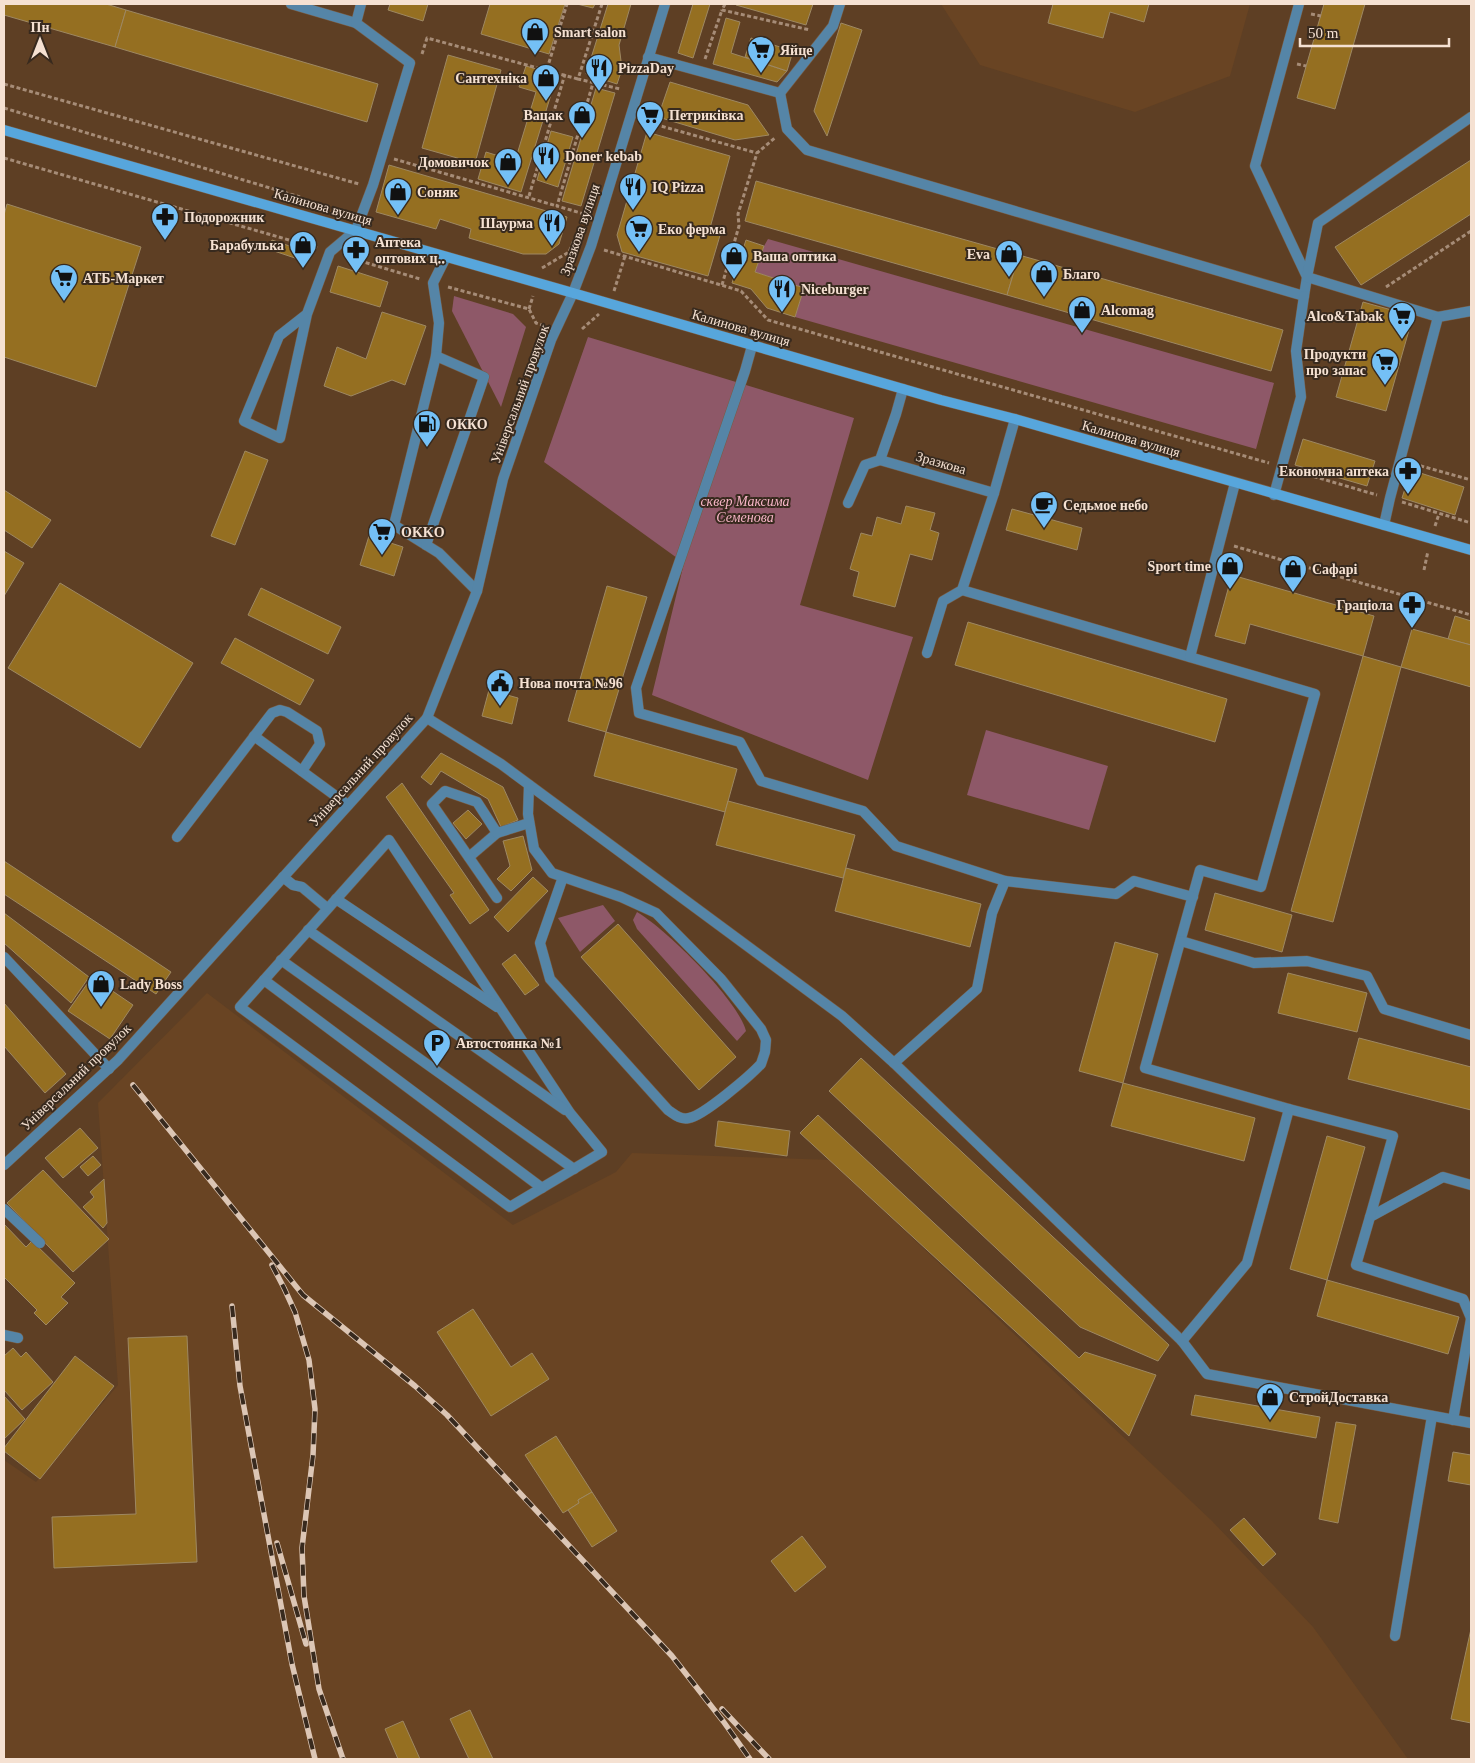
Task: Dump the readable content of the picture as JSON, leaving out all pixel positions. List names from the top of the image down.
{
  "streets": {
    "main road": ["Калинова вулиця"],
    "street": ["Зразкова вулиця", "Універсальний провулок", "Зразкова"]
  },
  "crossings": [
    ["Калинова вулиця", "Зразкова вулиця"],
    ["Калинова вулиця", "Універсальний провулок"],
    ["Зразкова вулиця", "Універсальний провулок"]
  ],
  "parks": ["сквер Максима Семенова"],
  "places": {
    "shop": [
      "Smart salon",
      "Сантехніка",
      "Вацак",
      "Домовичок",
      "Соняк",
      "Барабулька",
      "Eva",
      "Ваша оптика",
      "Благо",
      "Alcomag",
      "Sport time",
      "Сафарі",
      "Lady Boss",
      "СтройДоставка"
    ],
    "supermarket": [
      "Яйце",
      "Петриківка",
      "Еко ферма",
      "АТБ-Маркет",
      "Alco&Tabak",
      "Продукти про запас",
      "OKKO"
    ],
    "restaurant": [
      "PizzaDay",
      "Doner kebab",
      "IQ Pizza",
      "Шаурма",
      "Niceburger"
    ],
    "pharmacy": [
      "Подорожник",
      "Аптека оптових ц‥",
      "Економна аптека",
      "Граціола"
    ],
    "fuel station": ["ОККО"],
    "cafe": ["Седьмое небо"],
    "public building": ["Нова почта №96"],
    "parking": ["Автостоянка №1"]
  },
  "scale_bar": "50 m",
  "north": "top"
}
